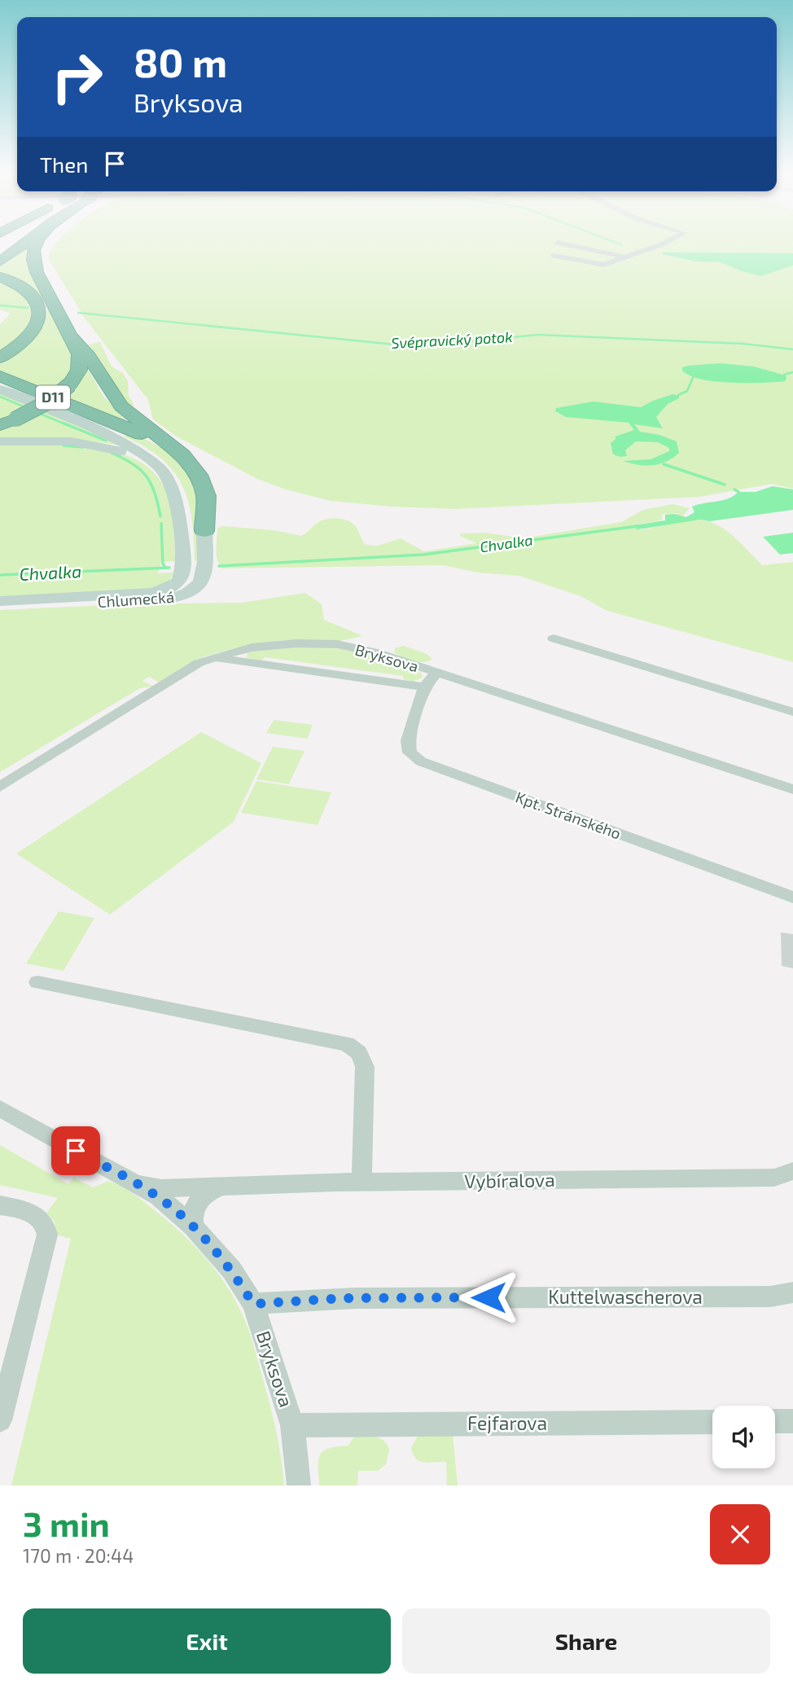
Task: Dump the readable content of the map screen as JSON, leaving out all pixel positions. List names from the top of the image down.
{
  "streets": {
    "highway": ["D11", "Chlumecká"],
    "street": [
      "Bryksova",
      "Kpt. Stránského",
      "Vybíralova",
      "Kuttelwascherova",
      "Fejfarova"
    ]
  },
  "crossings": [
    ["D11", "Chlumecká"],
    ["Bryksova", "Kpt. Stránského"],
    ["Bryksova", "Vybíralova"],
    ["Bryksova", "Kuttelwascherova"],
    ["Bryksova", "Fejfarova"]
  ],
  "water": ["Svépravický potok", "Chvalka"],
  "page": {
    "turn": ["80 m", "Bryksova"],
    "then": "Then",
    "heading": ["3 min", "170 m · 20:44"],
    "buttons": ["Exit", "Share"]
  }
}
